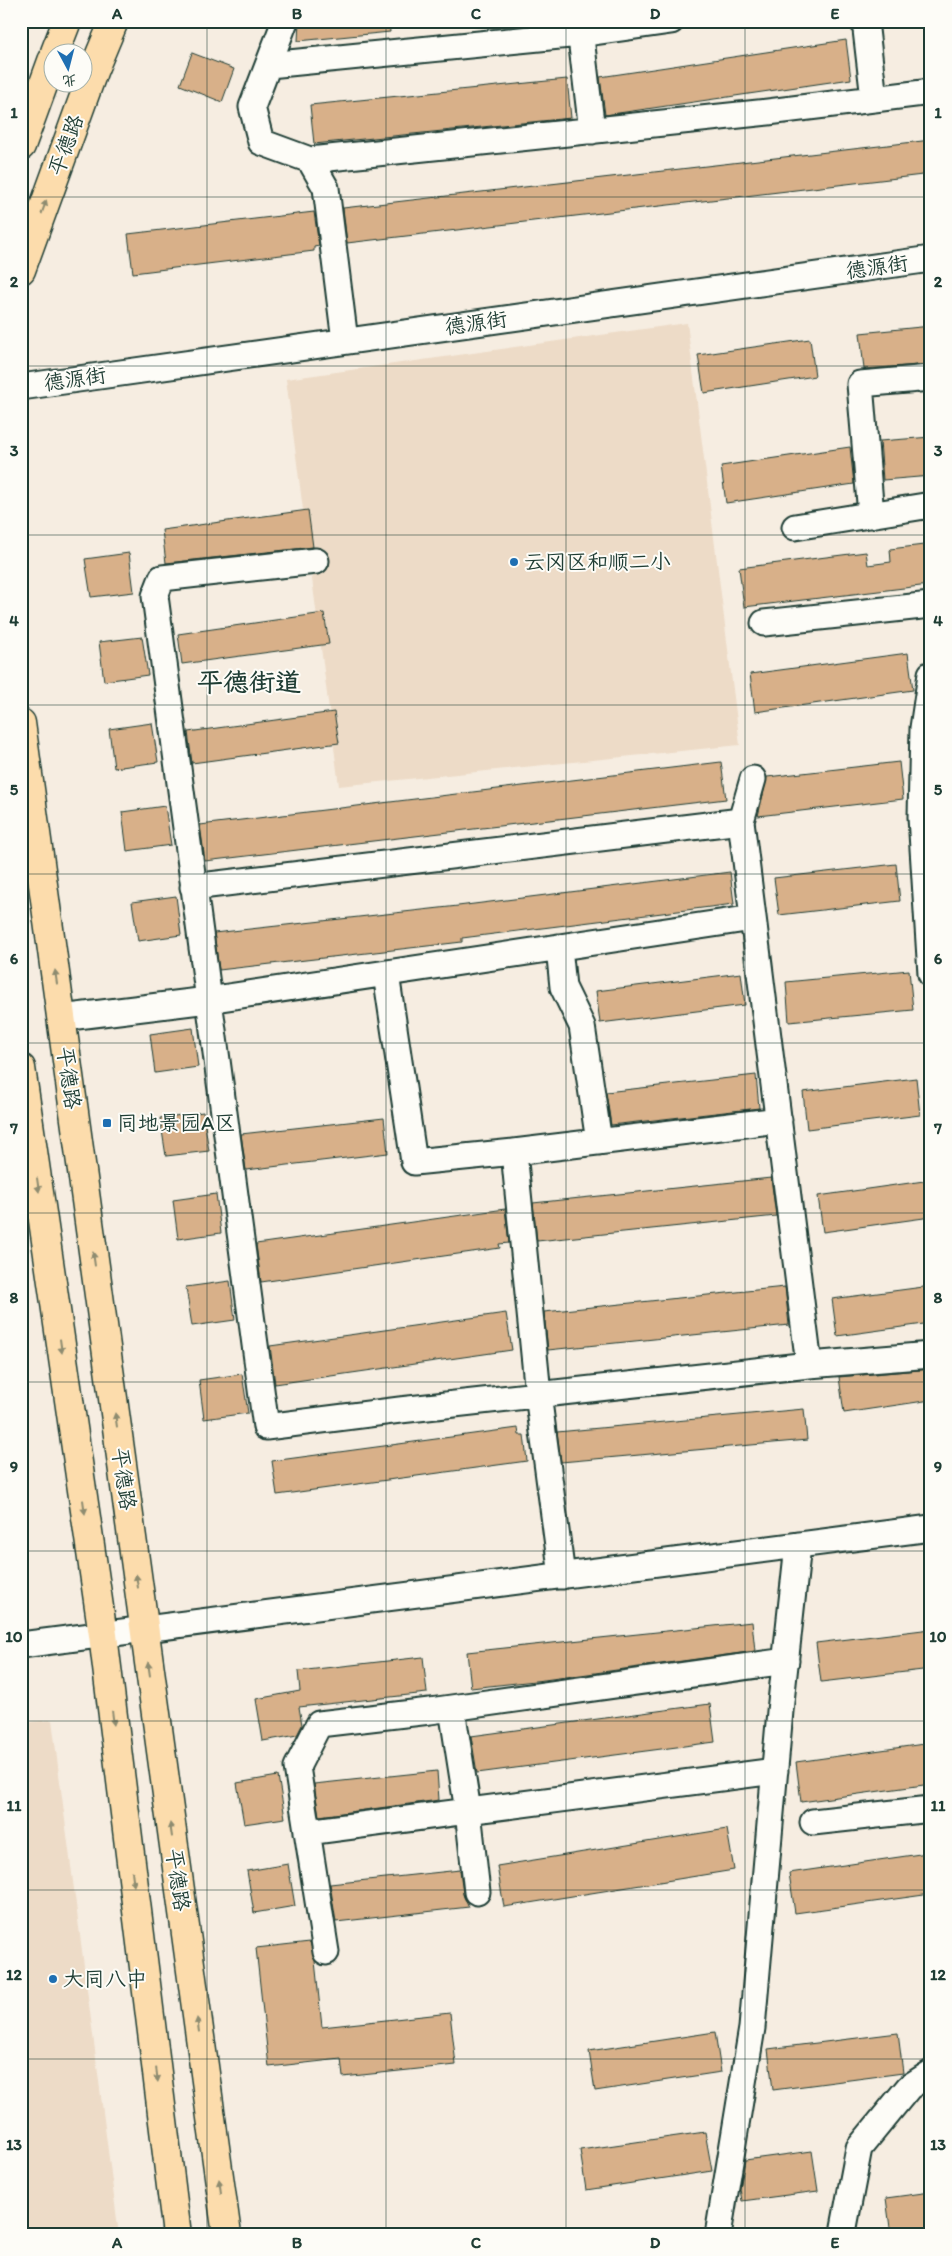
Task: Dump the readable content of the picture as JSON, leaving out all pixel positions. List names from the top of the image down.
{
  "streets": {
    "main road": ["平德路"],
    "street": ["德源街"]
  },
  "districts": ["平德街道"],
  "places": {
    "other": ["云冈区和顺二小", "大同八中"],
    "transit": ["同地景园A区"]
  },
  "north": "bottom",
  "grid": {
    "columns": [
      "A",
      "B",
      "C",
      "D",
      "E"
    ],
    "rows": [
      "1",
      "2",
      "3",
      "4",
      "5",
      "6",
      "7",
      "8",
      "9",
      "10",
      "11",
      "12",
      "13"
    ]
  }
}
